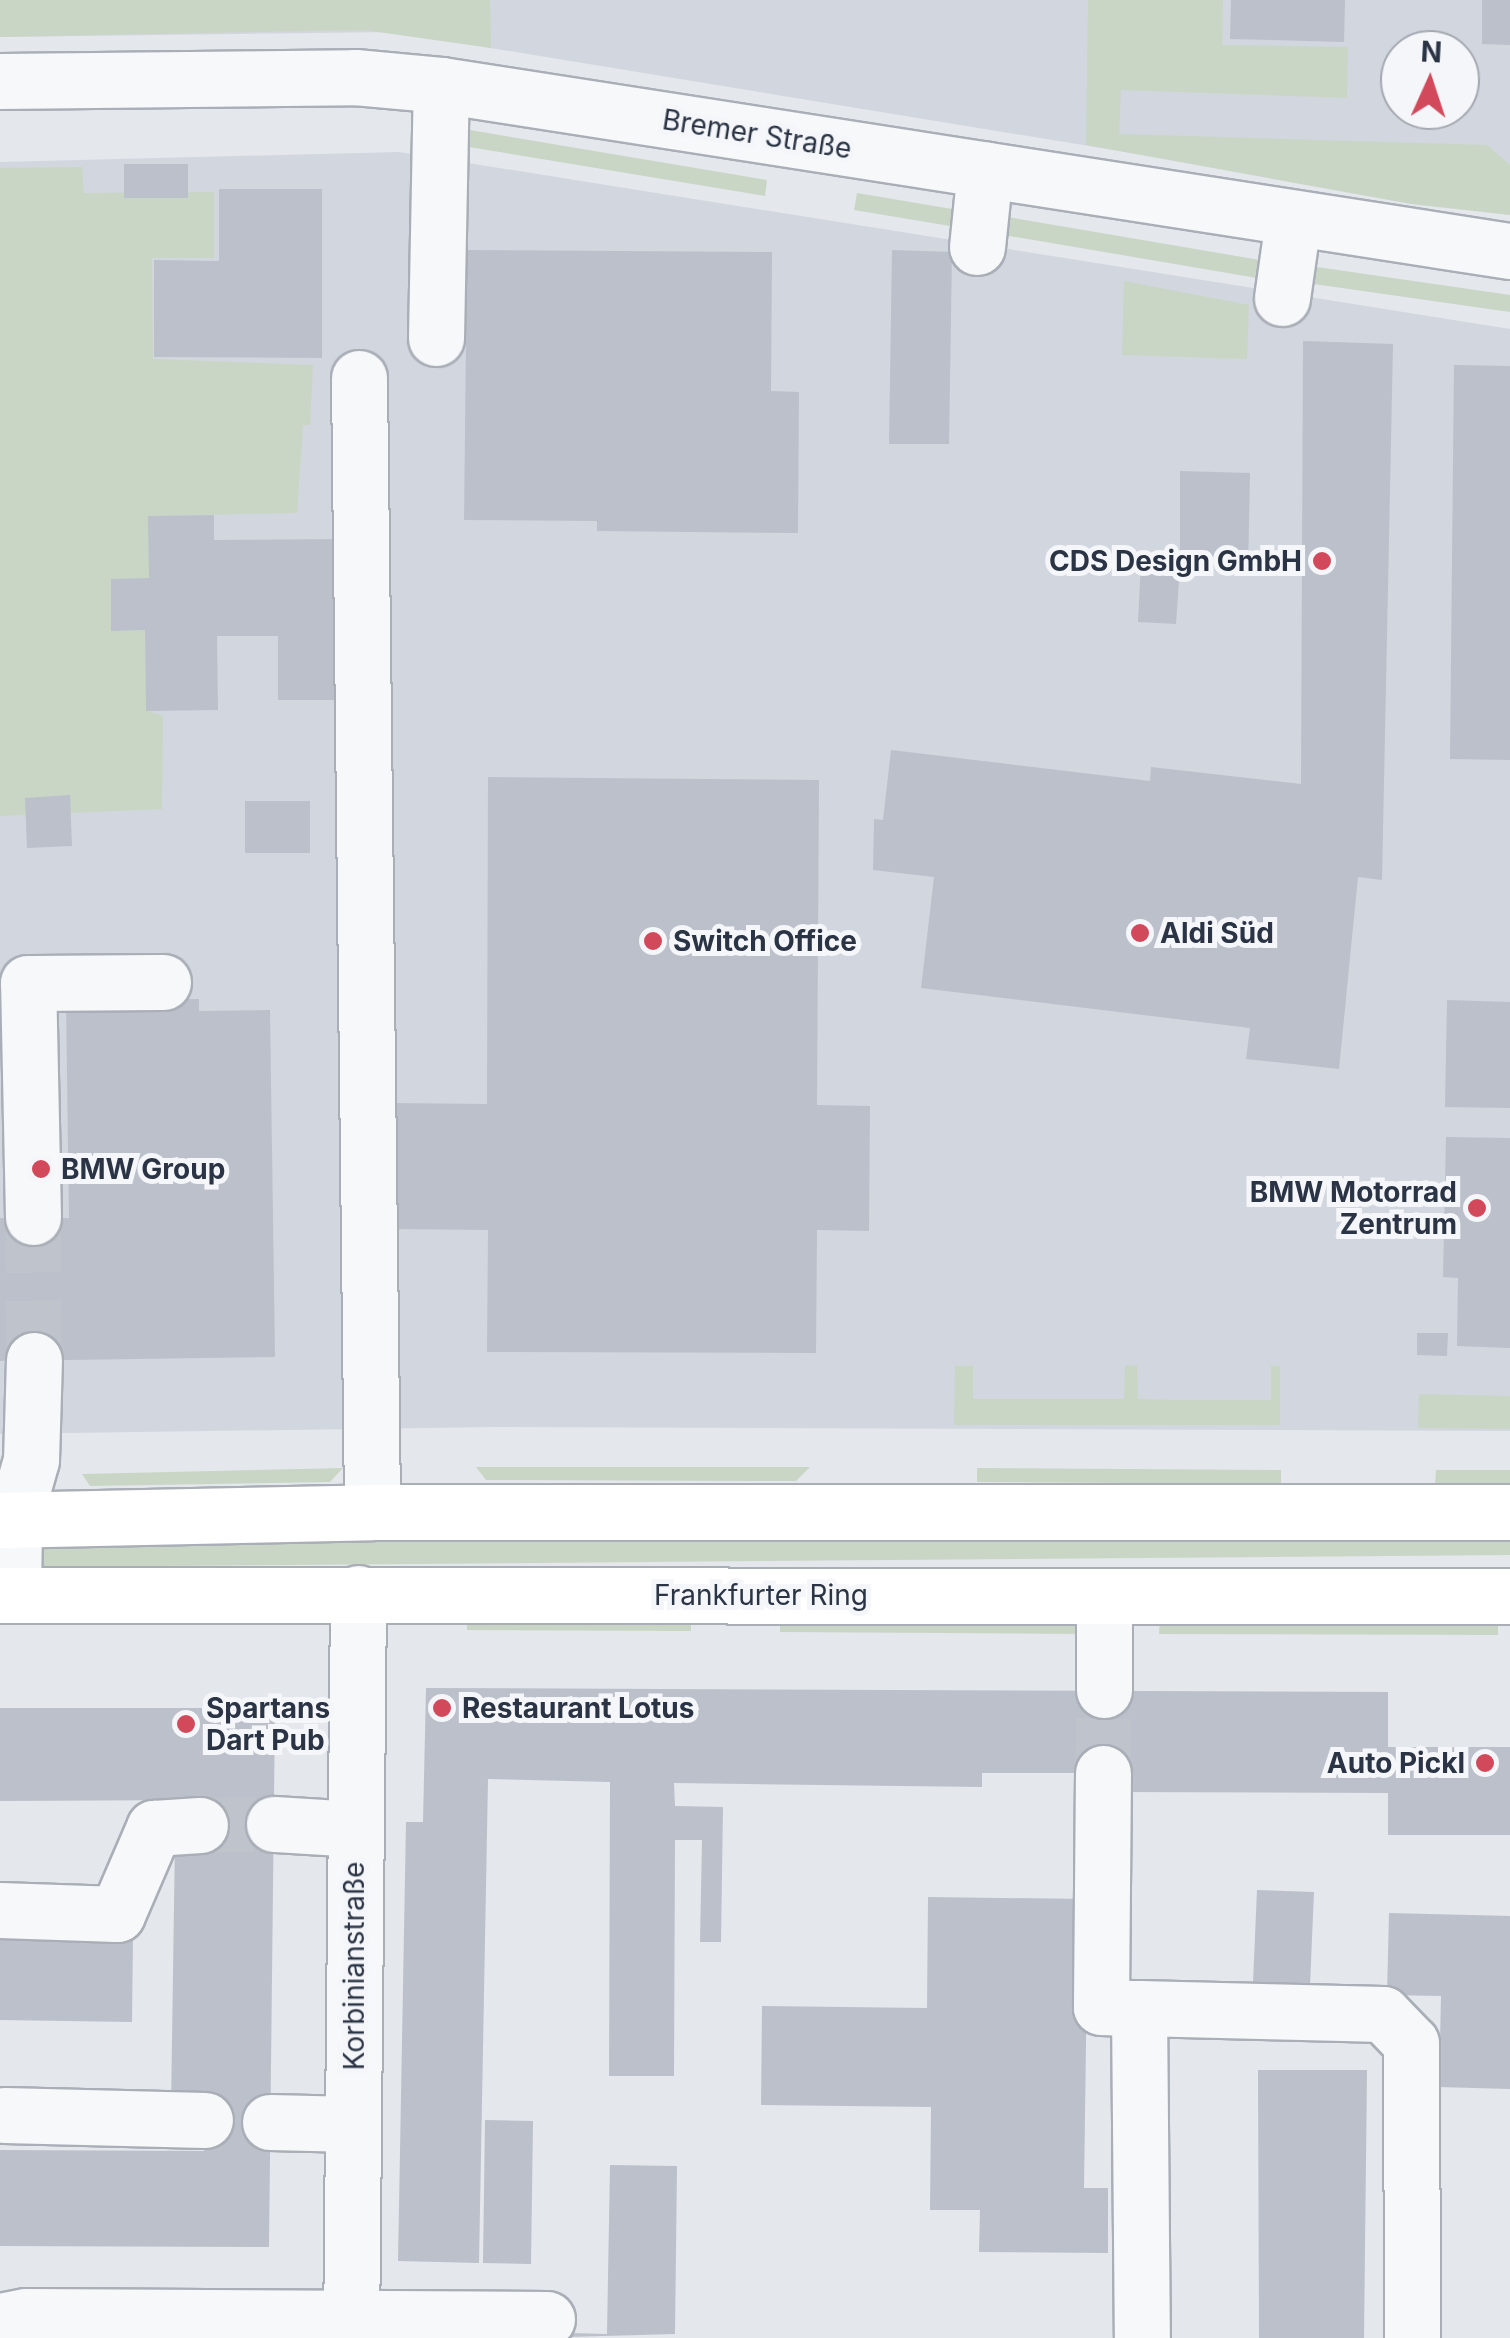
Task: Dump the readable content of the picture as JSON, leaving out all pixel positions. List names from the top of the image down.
{
  "streets": {
    "main road": ["Frankfurter Ring"],
    "street": ["Bremer Straße", "Korbinianstraße"]
  },
  "crossings": [
    ["Frankfurter Ring", "Korbinianstraße"]
  ],
  "places": [
    "CDS Design GmbH",
    "Aldi Süd",
    "Switch Office",
    "BMW Group",
    "BMW Motorrad Zentrum",
    "Restaurant Lotus",
    "Spartans Dart Pub",
    "Auto Pickl"
  ],
  "north": "top"
}
